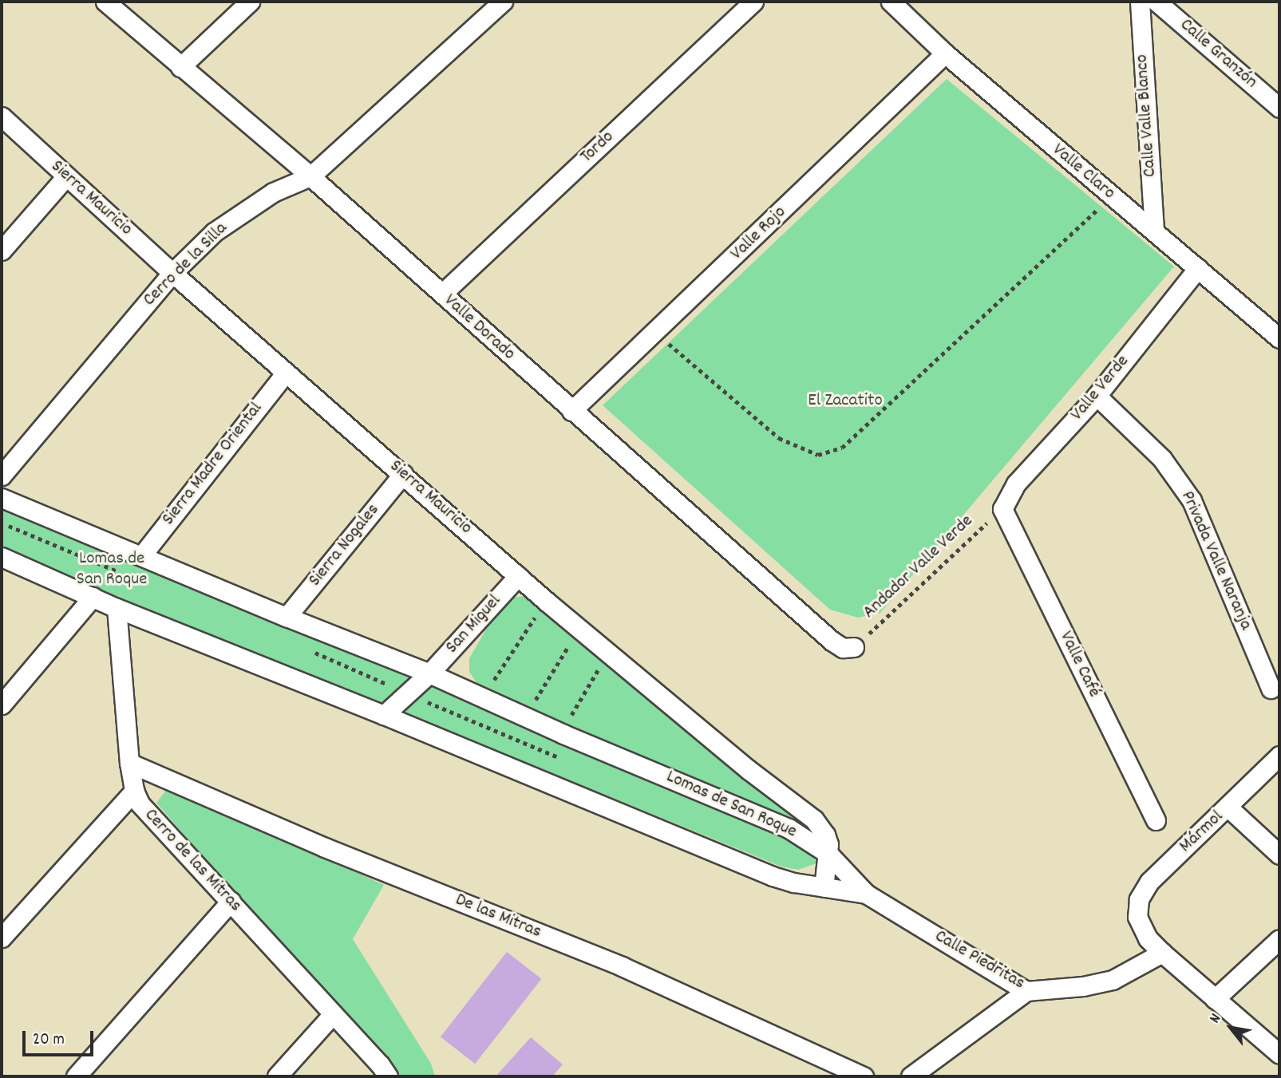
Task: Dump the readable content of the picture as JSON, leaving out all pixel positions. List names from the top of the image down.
{
  "streets": {
    "street": [
      "Calle Granzón",
      "Calle Valle Blanco",
      "Tordo",
      "Valle Claro",
      "Sierra Mauricio",
      "Valle Rojo",
      "Cerro de la Silla",
      "Valle Dorado",
      "Valle Verde",
      "Sierra Madre Oriental",
      "Sierra Nogales",
      "Privada Valle Naranja",
      "San Miguel",
      "Valle Café",
      "Lomas de San Roque",
      "Mármol",
      "Cerro de las Mitras",
      "De las Mitras",
      "Calle Piedritas"
    ],
    "path": ["Andador Valle Verde"]
  },
  "crossings": [
    ["Calle Valle Blanco", "Valle Claro"],
    ["Tordo", "Valle Dorado"],
    ["Valle Claro", "Valle Rojo"],
    ["Valle Claro", "Valle Verde"],
    ["Sierra Mauricio", "Cerro de la Silla"],
    ["Sierra Mauricio", "Sierra Madre Oriental"],
    ["Sierra Mauricio", "Sierra Nogales"],
    ["Sierra Mauricio", "San Miguel"],
    ["Sierra Mauricio", "Lomas de San Roque"],
    ["Valle Rojo", "Valle Dorado"],
    ["Cerro de la Silla", "Valle Dorado"],
    ["Valle Dorado", "Andador Valle Verde"],
    ["Valle Verde", "Privada Valle Naranja"],
    ["Valle Verde", "Andador Valle Verde"],
    ["Valle Verde", "Valle Café"],
    ["Sierra Madre Oriental", "Lomas de San Roque"],
    ["Sierra Nogales", "Lomas de San Roque"],
    ["Andador Valle Verde", "Valle Café"],
    ["San Miguel", "Lomas de San Roque"],
    ["Lomas de San Roque", "Calle Piedritas"],
    ["Mármol", "Calle Piedritas"],
    ["Cerro de las Mitras", "De las Mitras"]
  ],
  "parks": ["El Zacatito", "Lomas de San Roque"],
  "scale_bar": "20 m",
  "north": "top left"
}
